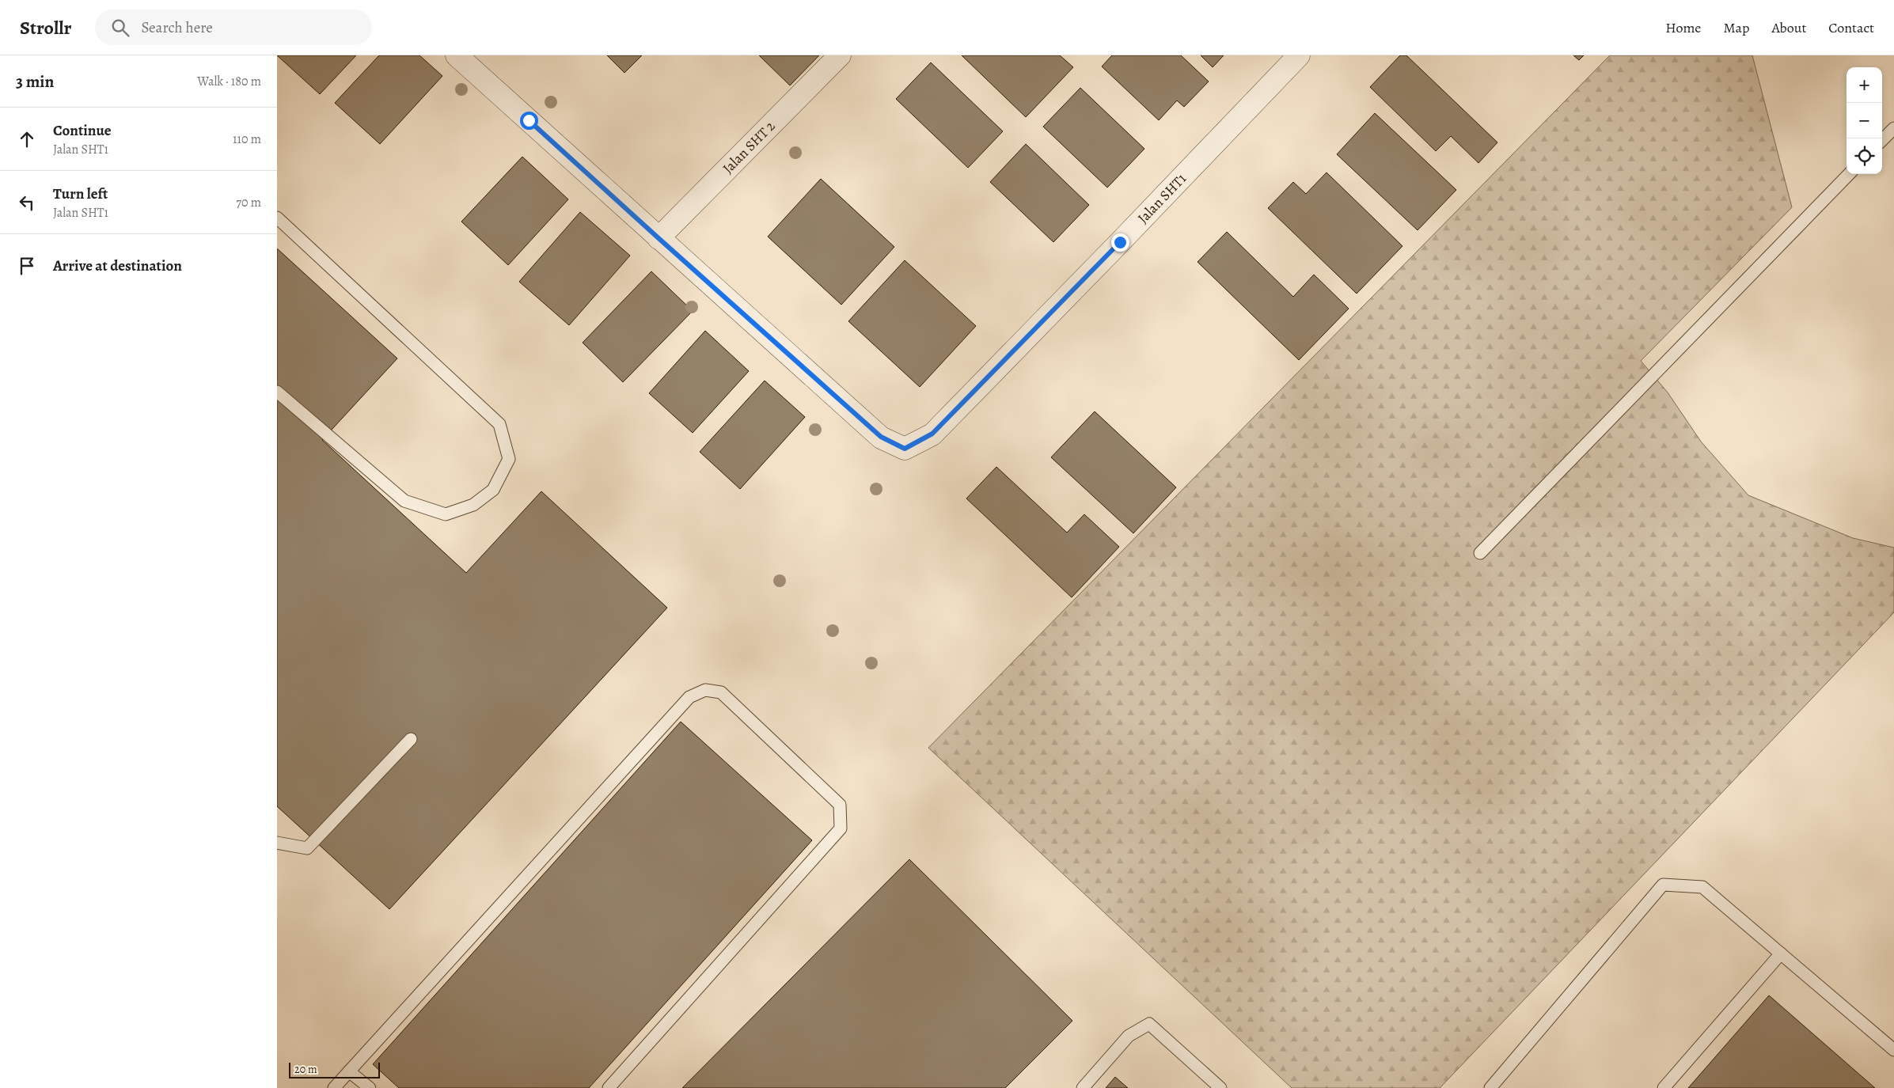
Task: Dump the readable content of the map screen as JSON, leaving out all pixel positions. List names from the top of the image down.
{
  "streets": {
    "street": ["Jalan SHT 2", "Jalan SHT1"]
  },
  "crossings": [
    ["Jalan SHT 2", "Jalan SHT1"]
  ],
  "scale_bar": "20 m",
  "page": {
    "header": "Strollr",
    "search": "Search here",
    "nav": [
      "Home",
      "Map",
      "About",
      "Contact"
    ],
    "heading": ["3 min", "Walk · 180 m"],
    "map_buttons": ["+", "−"],
    "list": [
      ["Continue", "Jalan SHT1", "110 m"],
      ["Turn left", "Jalan SHT1", "70 m"],
      "Arrive at destination"
    ],
    "scale": "20 m"
  }
}
